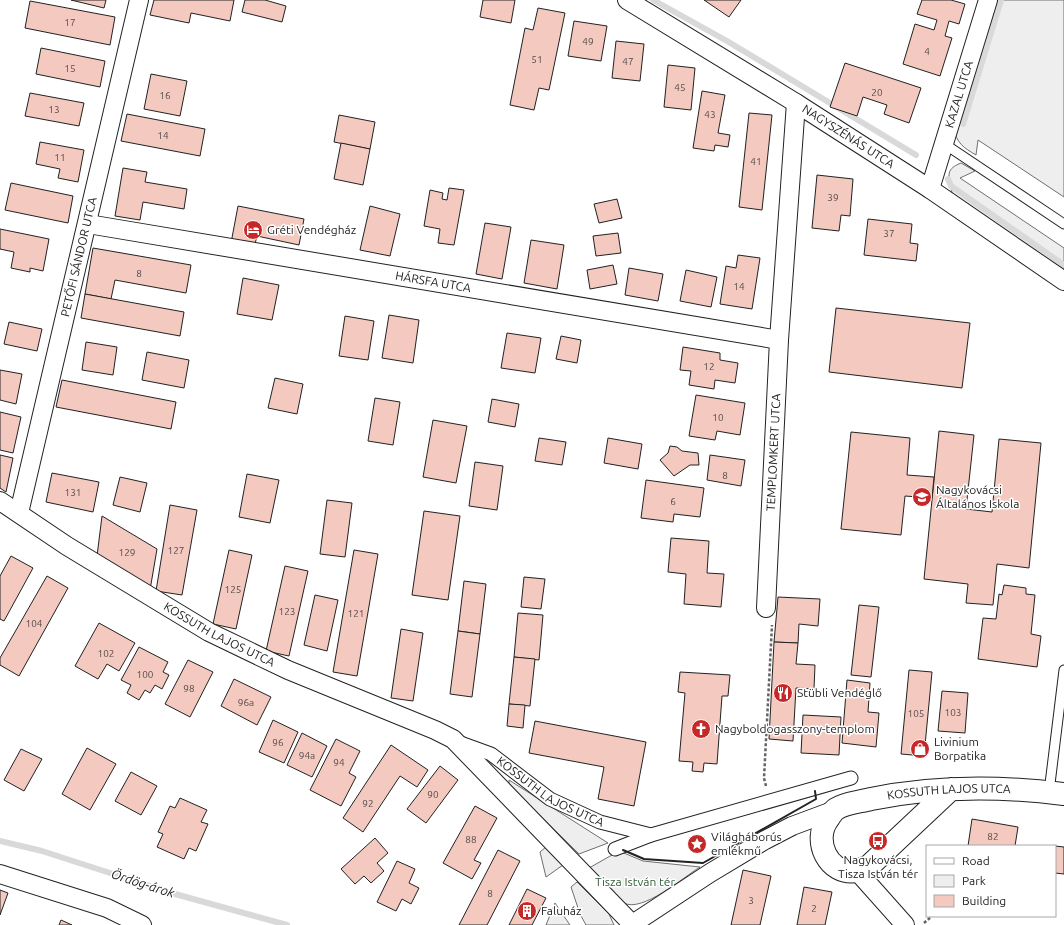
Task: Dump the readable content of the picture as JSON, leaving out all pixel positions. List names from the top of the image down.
{
  "streets": {
    "street": [
      "KAZAL UTCA",
      "NAGYSZÉNÁS UTCA",
      "PETŐFI SÁNDOR UTCA",
      "HÁRSFA UTCA",
      "TEMPLOMKERT UTCA",
      "KOSSUTH LAJOS UTCA"
    ]
  },
  "crossings": [
    ["KAZAL UTCA", "NAGYSZÉNÁS UTCA"],
    ["NAGYSZÉNÁS UTCA", "TEMPLOMKERT UTCA"],
    ["PETŐFI SÁNDOR UTCA", "HÁRSFA UTCA"],
    ["PETŐFI SÁNDOR UTCA", "KOSSUTH LAJOS UTCA"],
    ["HÁRSFA UTCA", "TEMPLOMKERT UTCA"]
  ],
  "water": ["Ördög-árok"],
  "parks": ["Tisza István tér"],
  "places": {
    "hotel": ["Gréti Vendégház"],
    "school or university": ["Nagykovácsi Általános Iskola"],
    "restaurant": ["Stübli Vendéglő"],
    "church": ["Nagyboldogasszony-templom"],
    "shop": ["Livinium Borpatika"],
    "bus stop": ["Nagykovácsi, Tisza István tér"],
    "place": ["Világháborús emlékmű"],
    "building": ["Faluház"]
  },
  "house_numbers": [
    "17",
    "49",
    "4",
    "51",
    "47",
    "15",
    "45",
    "20",
    "16",
    "13",
    "43",
    "14",
    "11",
    "41",
    "39",
    "37",
    "8",
    "14",
    "12",
    "10",
    "8",
    "131",
    "6",
    "127",
    "129",
    "125",
    "123",
    "121",
    "104",
    "102",
    "100",
    "98",
    "96a",
    "103",
    "105",
    "96",
    "94a",
    "94",
    "90",
    "92",
    "82",
    "88",
    "8",
    "3",
    "2"
  ],
  "legend": ["Road", "Park", "Building"]
}
